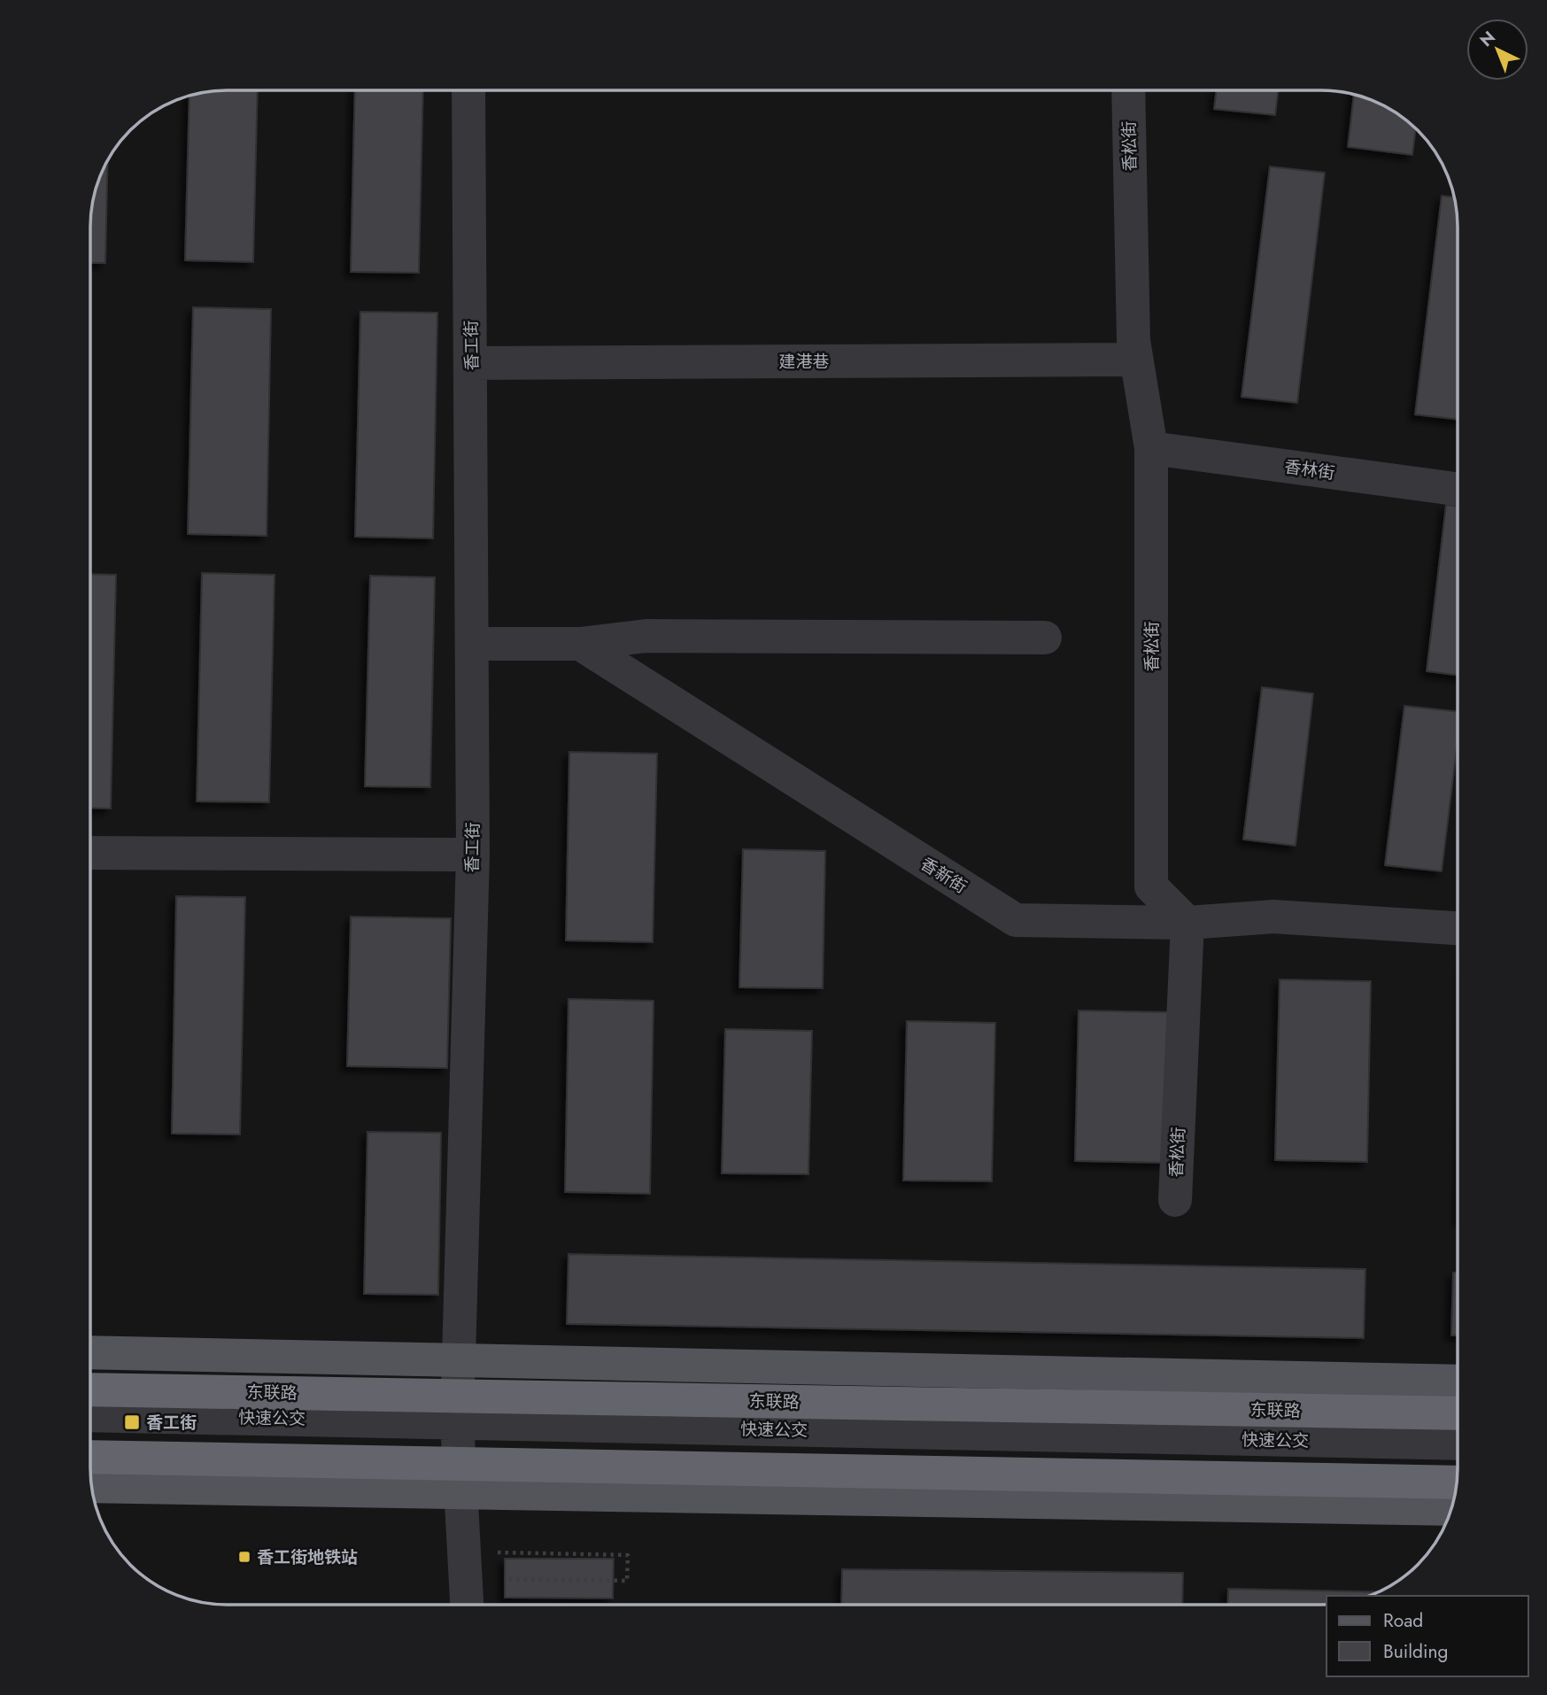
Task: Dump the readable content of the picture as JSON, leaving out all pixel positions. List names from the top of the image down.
{
  "streets": {
    "highway": ["东联路"],
    "street": [
      "香松街",
      "香工街",
      "建港巷",
      "香林街",
      "香新街",
      "快速公交"
    ]
  },
  "crossings": [
    ["香松街", "建港巷"],
    ["香松街", "香林街"],
    ["香松街", "香新街"],
    ["香工街", "建港巷"],
    ["香工街", "快速公交"]
  ],
  "places": {
    "transit": ["香工街", "香工街地铁站"]
  },
  "legend": ["Road", "Building"],
  "north": "top left"
}
